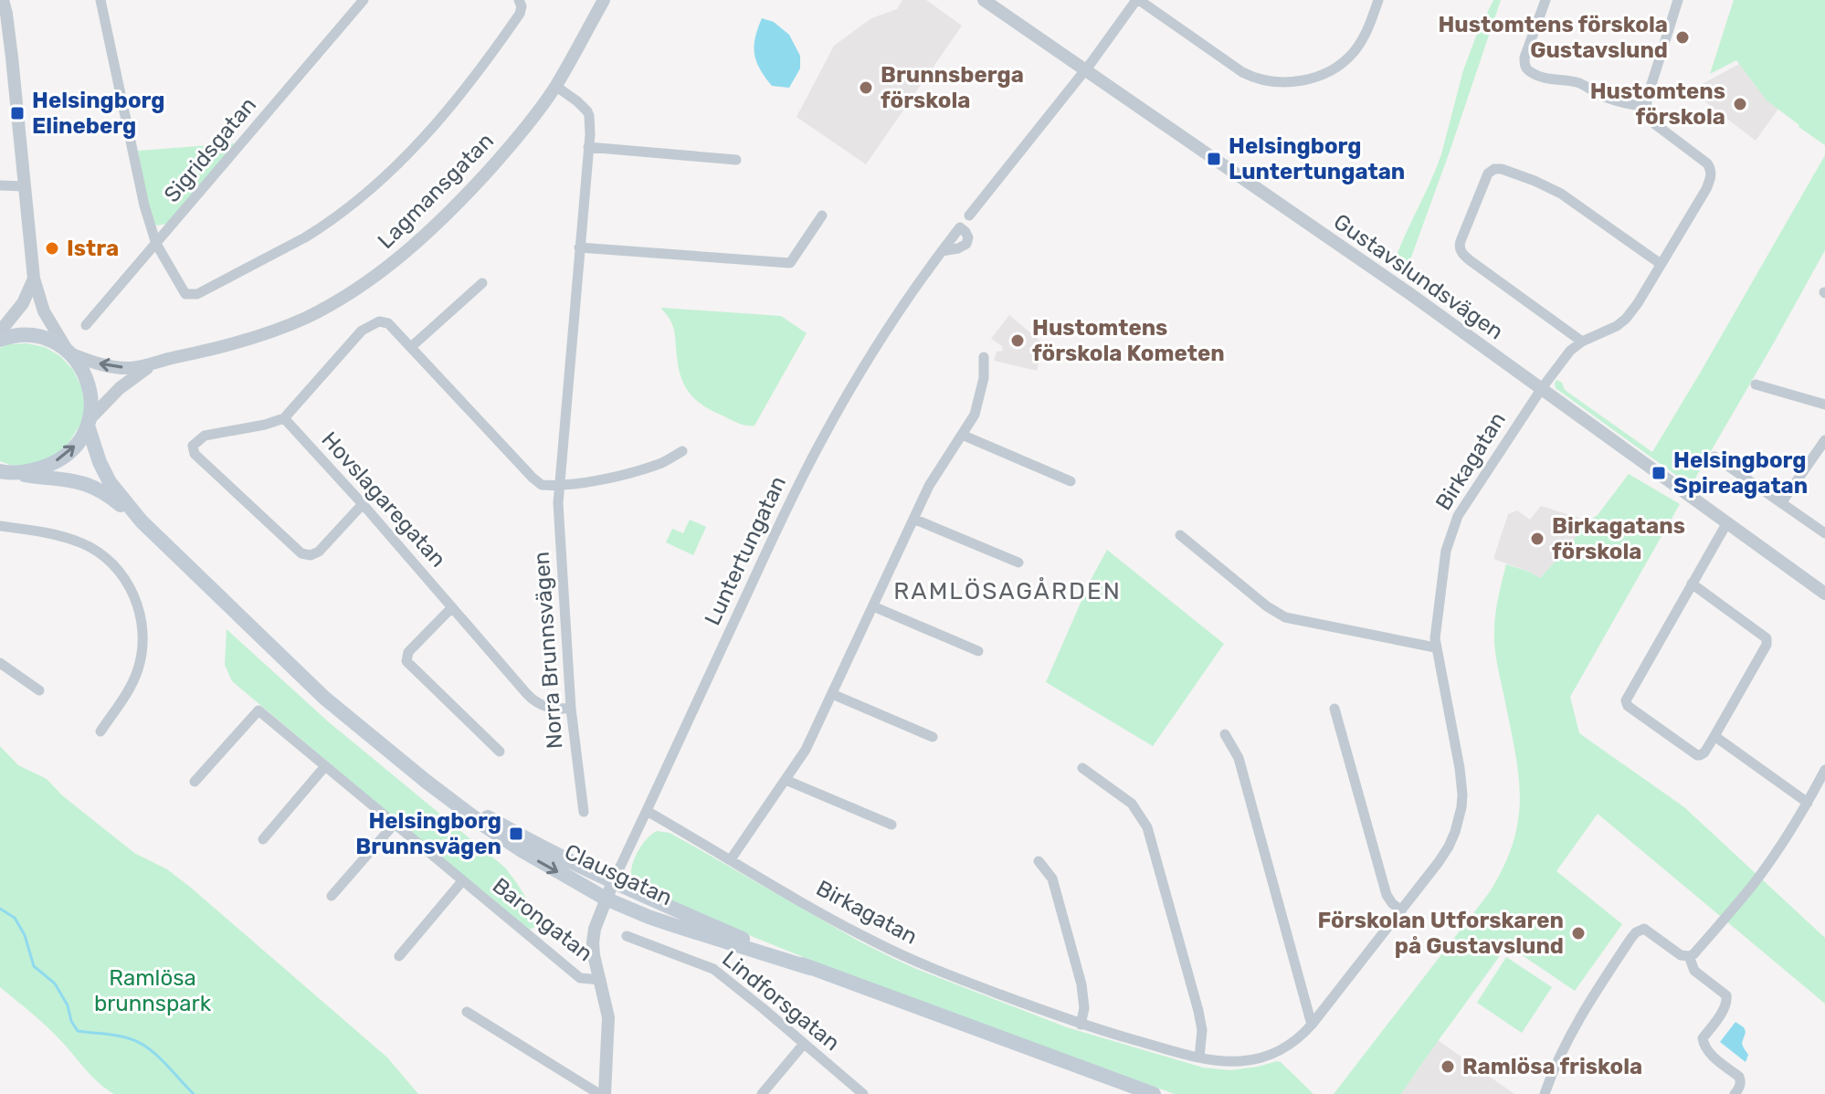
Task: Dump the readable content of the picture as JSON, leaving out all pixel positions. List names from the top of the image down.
{
  "streets": {
    "main road": ["Clausgatan"],
    "street": [
      "Sigridsgatan",
      "Lagmansgatan",
      "Gustavslundsvägen",
      "Birkagatan",
      "Hovslagaregatan",
      "Luntertungatan",
      "Norra Brunnsvägen",
      "Barongatan",
      "Lindforsgatan"
    ]
  },
  "crossings": [
    ["Lagmansgatan", "Norra Brunnsvägen"],
    ["Lagmansgatan", "Clausgatan"],
    ["Gustavslundsvägen", "Birkagatan"],
    ["Birkagatan", "Luntertungatan"],
    ["Hovslagaregatan", "Norra Brunnsvägen"],
    ["Luntertungatan", "Clausgatan"]
  ],
  "districts": ["RAMLÖSAGÅRDEN"],
  "parks": ["Ramlösa brunnspark"],
  "places": {
    "other": [
      "Hustomtens förskola Gustavslund",
      "Brunnsberga förskola",
      "Hustomtens förskola",
      "Istra",
      "Hustomtens förskola Kometen",
      "Birkagatans förskola",
      "Förskolan Utforskaren på Gustavslund",
      "Ramlösa friskola"
    ],
    "transit": [
      "Helsingborg Elineberg",
      "Helsingborg Luntertungatan",
      "Helsingborg Spireagatan",
      "Helsingborg Brunnsvägen"
    ]
  }
}
